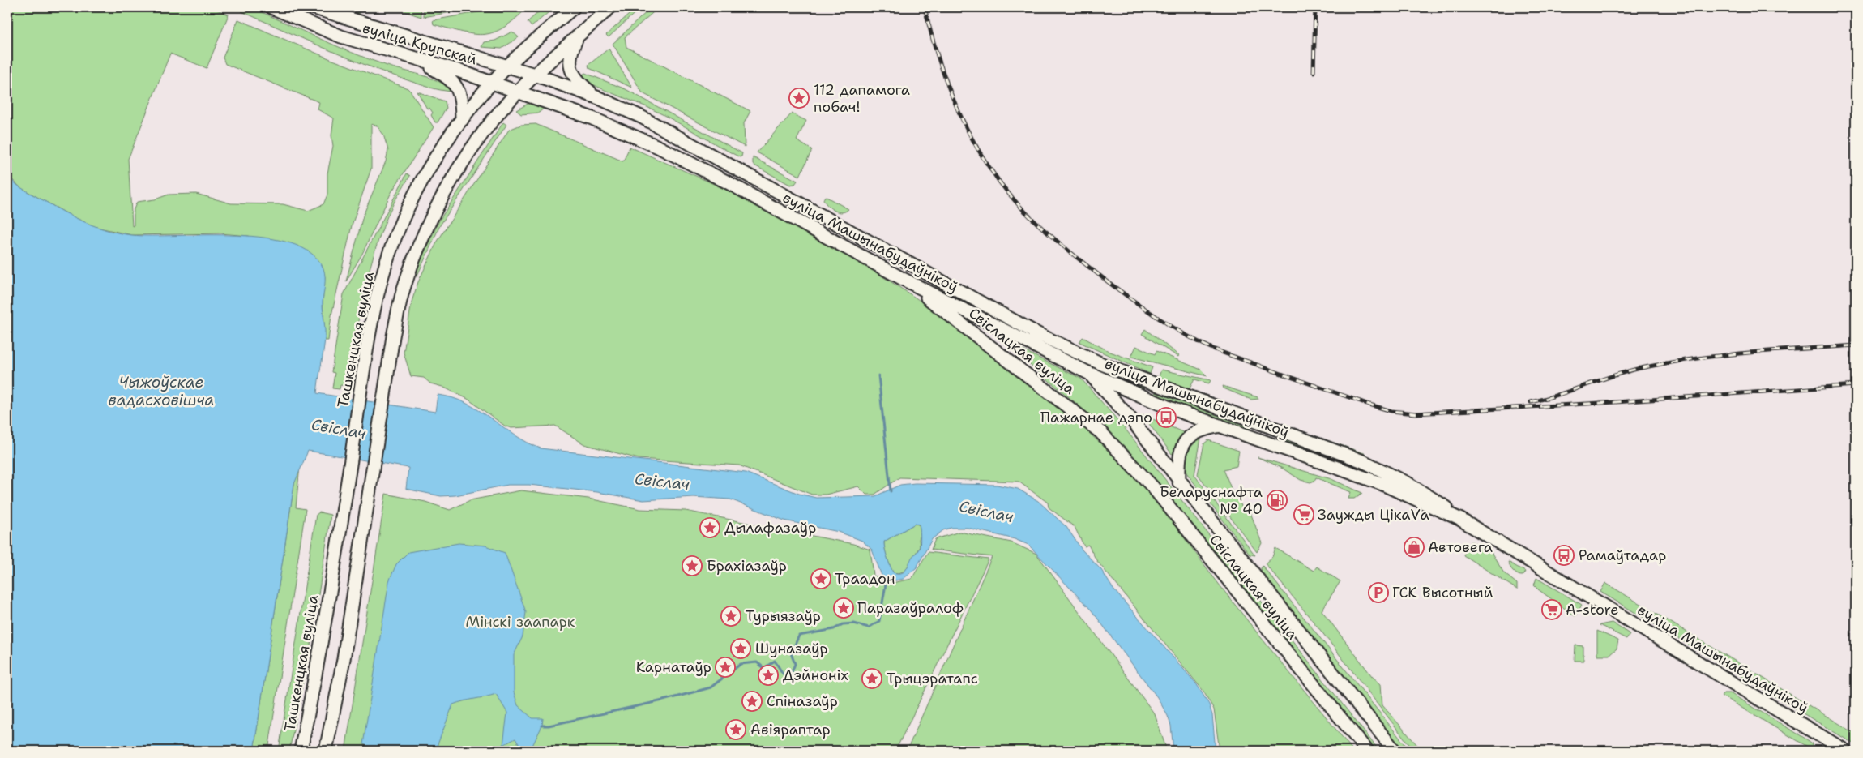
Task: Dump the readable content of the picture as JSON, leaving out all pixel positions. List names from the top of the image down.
{
  "streets": {
    "main road": [
      "вуліца Крупскай",
      "вуліца Машынабудаўнікоў",
      "Ташкенцкая вуліца",
      "Свіслацкая вуліца"
    ]
  },
  "crossings": [
    ["вуліца Крупскай", "вуліца Машынабудаўнікоў"],
    ["вуліца Крупскай", "Ташкенцкая вуліца"],
    ["вуліца Машынабудаўнікоў", "Ташкенцкая вуліца"],
    ["вуліца Машынабудаўнікоў", "Свіслацкая вуліца"]
  ],
  "water": ["Чыжоўскае вадасховішча", "Свіслач"],
  "parks": ["Мінскі заапарк"],
  "places": {
    "place": [
      "112 дапамога побач!",
      "Дылафазаўр",
      "Брахіазаўр",
      "Траадон",
      "Паразаўралоф",
      "Турыязаўр",
      "Шуназаўр",
      "Карнатаўр",
      "Дэйноніх",
      "Трыцэратапс",
      "Спіназаўр",
      "Авіяраптар"
    ],
    "bus stop": ["Пажарнае дэпо", "Рамаўтадар"],
    "fuel station": ["Беларуснафта № 40"],
    "supermarket": ["Заужды ЦікаVа", "А-store"],
    "shop": ["Автовега"],
    "parking": ["ГСК Высотный"]
  }
}
